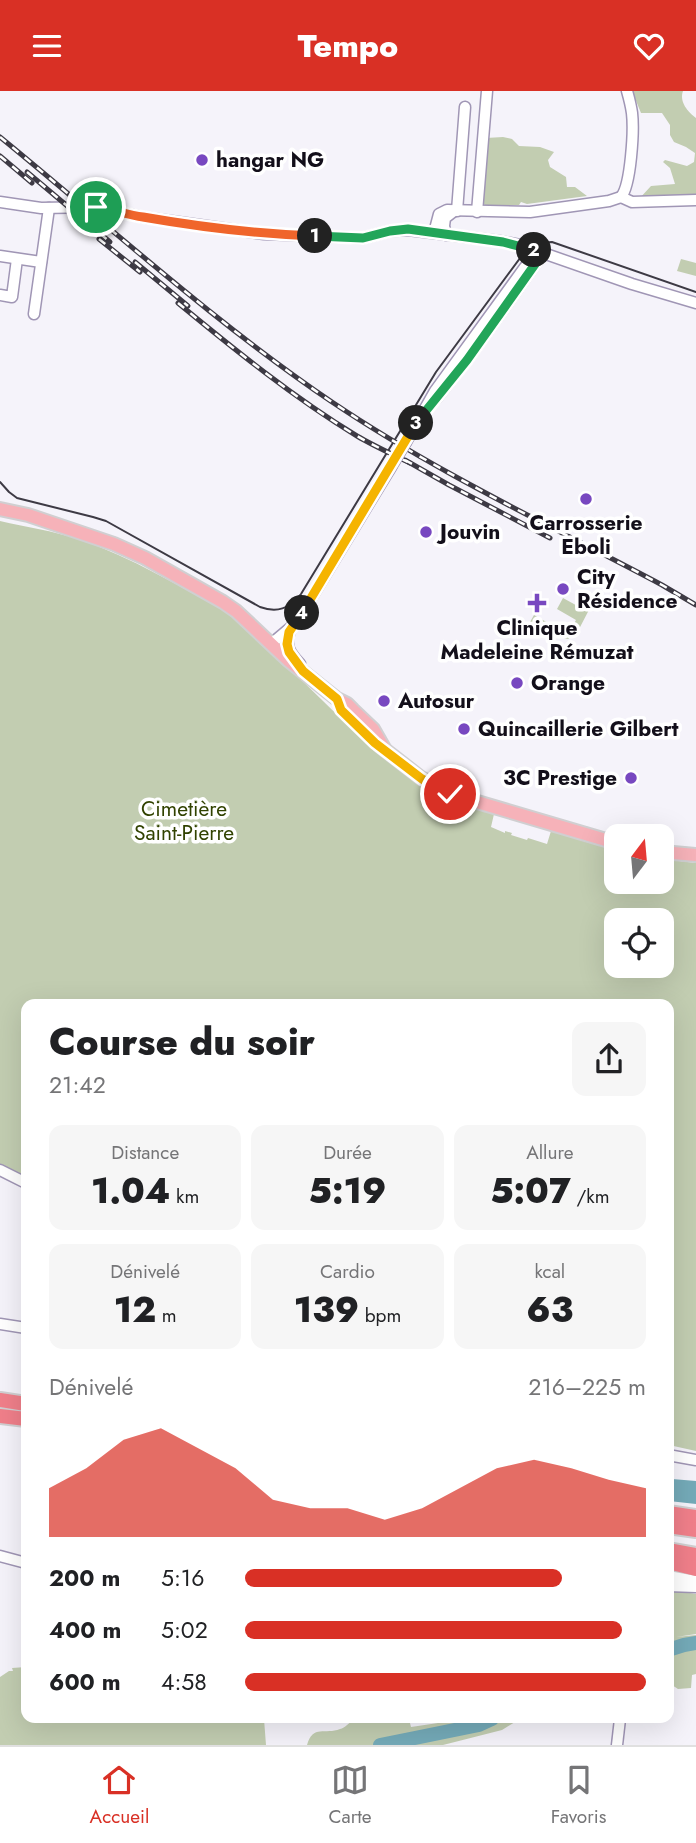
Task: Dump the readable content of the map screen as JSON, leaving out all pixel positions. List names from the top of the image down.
{
  "parks": ["Cimetière Saint-Pierre"],
  "places": {
    "other": [
      "hangar NG",
      "Carrosserie Eboli",
      "Jouvin",
      "City Résidence",
      "Orange",
      "Autosur",
      "Quincaillerie Gilbert",
      "3C Prestige"
    ],
    "health": ["Clinique Madeleine Rémuzat"]
  },
  "north": "top",
  "page": {
    "header": "Tempo",
    "pins": [
      "1",
      "2",
      "3",
      "4"
    ],
    "heading": ["Course du soir", "21:42"],
    "stats": [
      ["Distance", "1.04 km"],
      ["Durée", "5:19"],
      ["Allure", "5:07 /km"],
      ["Dénivelé", "12 m"],
      ["Cardio", "139 bpm"],
      ["kcal", "63"]
    ],
    "chart": ["Dénivelé", "216–225 m"],
    "list": [
      {
        "name": "200 m",
        "note": "5:16"
      },
      {
        "name": "400 m",
        "note": "5:02"
      },
      {
        "name": "600 m",
        "note": "4:58"
      }
    ],
    "tabs": ["Accueil", "Carte", "Favoris"]
  }
}
